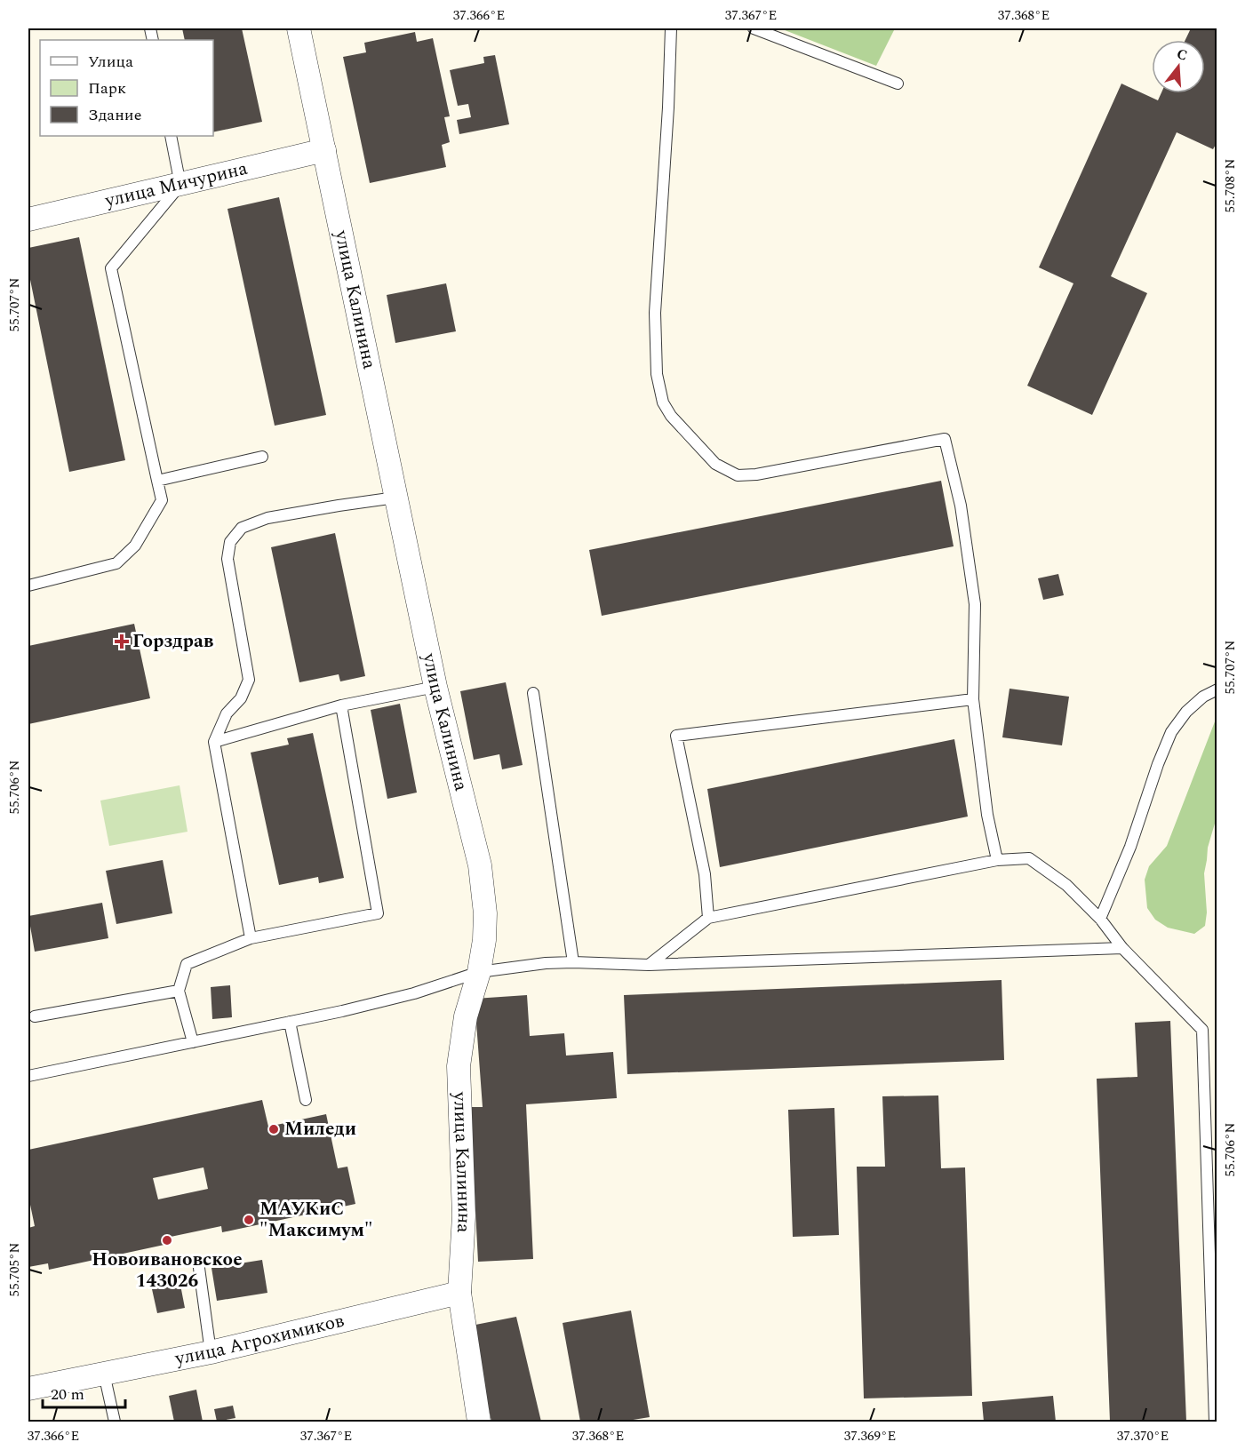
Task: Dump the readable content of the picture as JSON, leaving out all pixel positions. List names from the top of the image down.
{
  "streets": {
    "street": ["улица Мичурина", "улица Калинина", "улица Агрохимиков"]
  },
  "crossings": [
    ["улица Мичурина", "улица Калинина"],
    ["улица Калинина", "улица Агрохимиков"]
  ],
  "places": {
    "health": ["Горздрав"],
    "other": ["Миледи", "МАУКиС \"Максимум\"", "Новоивановское 143026"]
  },
  "legend": ["Улица", "Парк", "Здание"],
  "scale_bar": "20 m",
  "north": "top",
  "coordinates": [
    "37.366°E",
    "37.367°E",
    "37.368°E",
    "55.708°N",
    "55.707°N",
    "55.706°N",
    "55.705°N",
    "37.369°E",
    "37.370°E"
  ]
}
